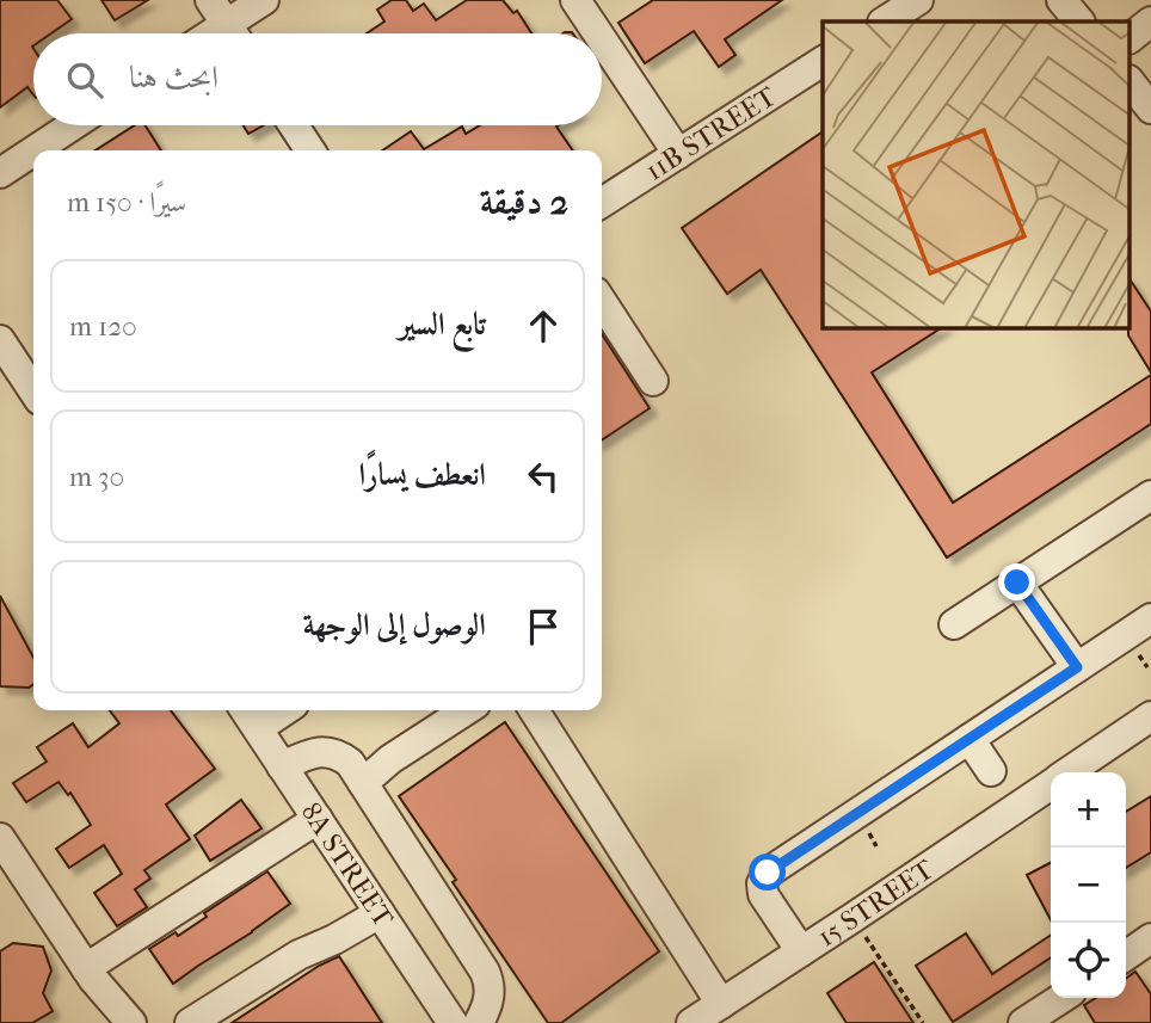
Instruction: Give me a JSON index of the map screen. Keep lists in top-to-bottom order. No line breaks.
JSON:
{"streets":{"street":["11B STREET","8A STREET","15 STREET"]},"page":{"search":"ابحث هنا","heading":["2 دقيقة","سيرًا · 150 m"],"list":[["تابع السير","120 m"],["انعطف يسارًا","30 m"],"الوصول إلى الوجهة"],"map_buttons":["+","−"]}}
